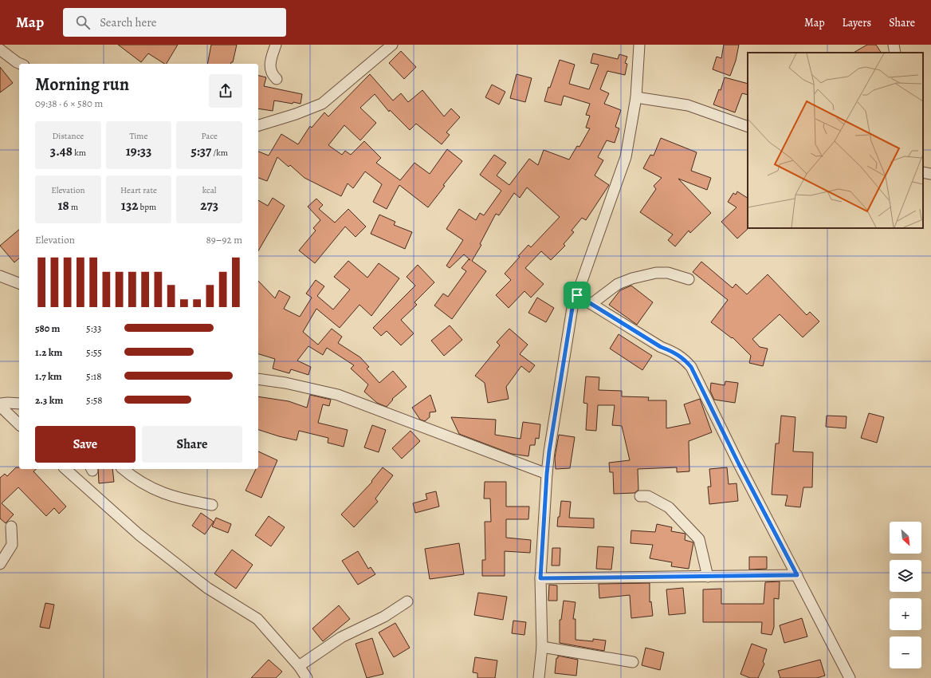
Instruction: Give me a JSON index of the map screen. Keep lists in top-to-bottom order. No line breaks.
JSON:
{"north":"bottom right","page":{"header":"Map","search":"Search here","nav":["Map","Layers","Share"],"heading":["Morning run","09:38 · 6 × 580 m"],"stats":[["Distance","3.48 km"],["Time","19:33"],["Pace","5:37 /km"],["Elevation","18 m"],["Heart rate","132 bpm"],["kcal","273"]],"chart":["Elevation","89–92 m"],"list":[{"name":"580 m","note":"5:33"},{"name":"1.2 km","note":"5:55"},{"name":"1.7 km","note":"5:18"},{"name":"2.3 km","note":"5:58"}],"buttons":["Save","Share"],"map_buttons":["+","−"]}}
